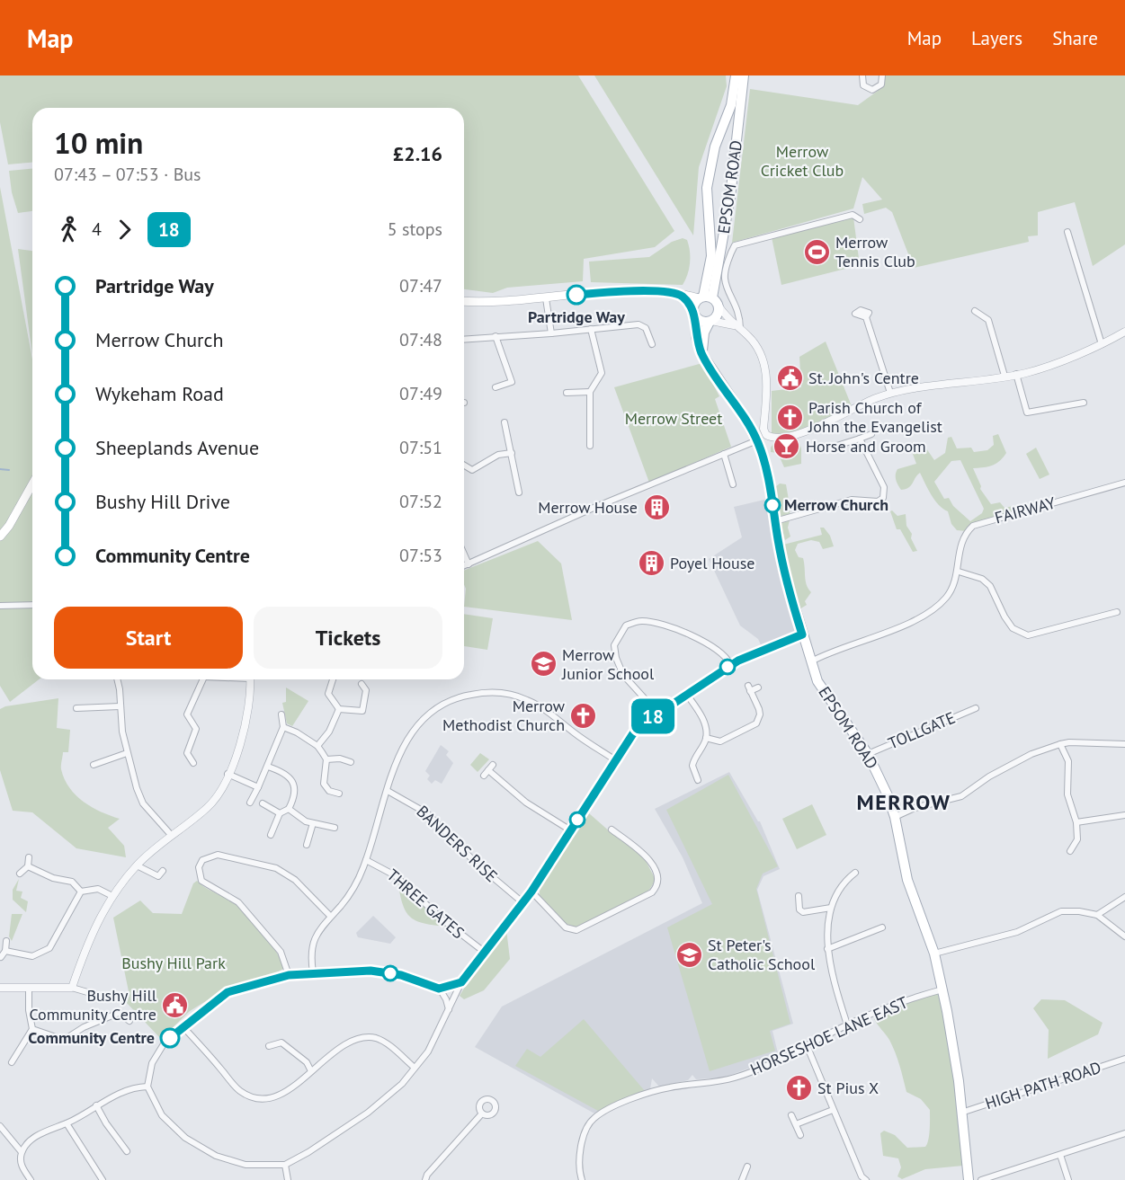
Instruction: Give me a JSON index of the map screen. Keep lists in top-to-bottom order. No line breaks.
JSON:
{"streets":{"main road":["EPSOM ROAD"],"street":["FAIRWAY","TOLLGATE","BANDERS RISE","THREE GATES","HORSESHOE LANE EAST","HIGH PATH ROAD"]},"crossings":[["EPSOM ROAD","FAIRWAY"],["EPSOM ROAD","TOLLGATE"],["EPSOM ROAD","HORSESHOE LANE EAST"],["EPSOM ROAD","HIGH PATH ROAD"]],"districts":["MERROW"],"parks":["Merrow Cricket Club","Merrow Street","Bushy Hill Park"],"places":{"sports":["Merrow Tennis Club"],"other":["Partridge Way","Merrow Church","Community Centre"],"public building":["St. John's Centre","Bushy Hill Community Centre"],"church":["Parish Church of John the Evangelist","Merrow Methodist Church","St Pius X"],"bar":["Horse and Groom"],"building":["Merrow House","Poyel House"],"school or university":["Merrow Junior School","St Peter's Catholic School"]},"lines":["bus line 18"],"page":{"header":"Map","nav":["Map","Layers","Share"],"on_map":"18","heading":["10 min","07:43 – 07:53 · Bus","£2.16"],"legs":["4","18","5 stops"],"list":[{"name":"Partridge Way","value":"07:47"},{"name":"Merrow Church","value":"07:48"},{"name":"Wykeham Road","value":"07:49"},{"name":"Sheeplands Avenue","value":"07:51"},{"name":"Bushy Hill Drive","value":"07:52"},{"name":"Community Centre","value":"07:53"}],"buttons":["Start","Tickets"]}}
